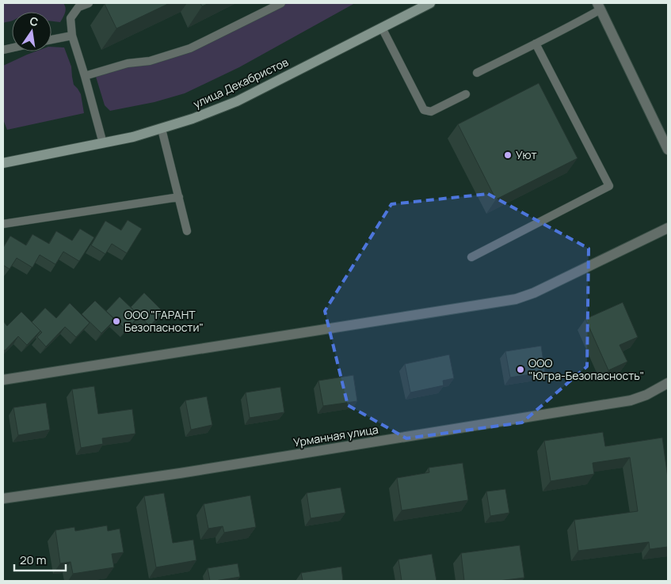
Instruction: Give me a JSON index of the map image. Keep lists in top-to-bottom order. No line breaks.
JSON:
{"streets":{"main road":["улица Декабристов"],"street":["Урманная улица"]},"places":["Уют","ООО \"ГАРАНТ Безопасности\"","ООО \"Югра-Безопасность\""],"scale_bar":"20 m","north":"top"}
